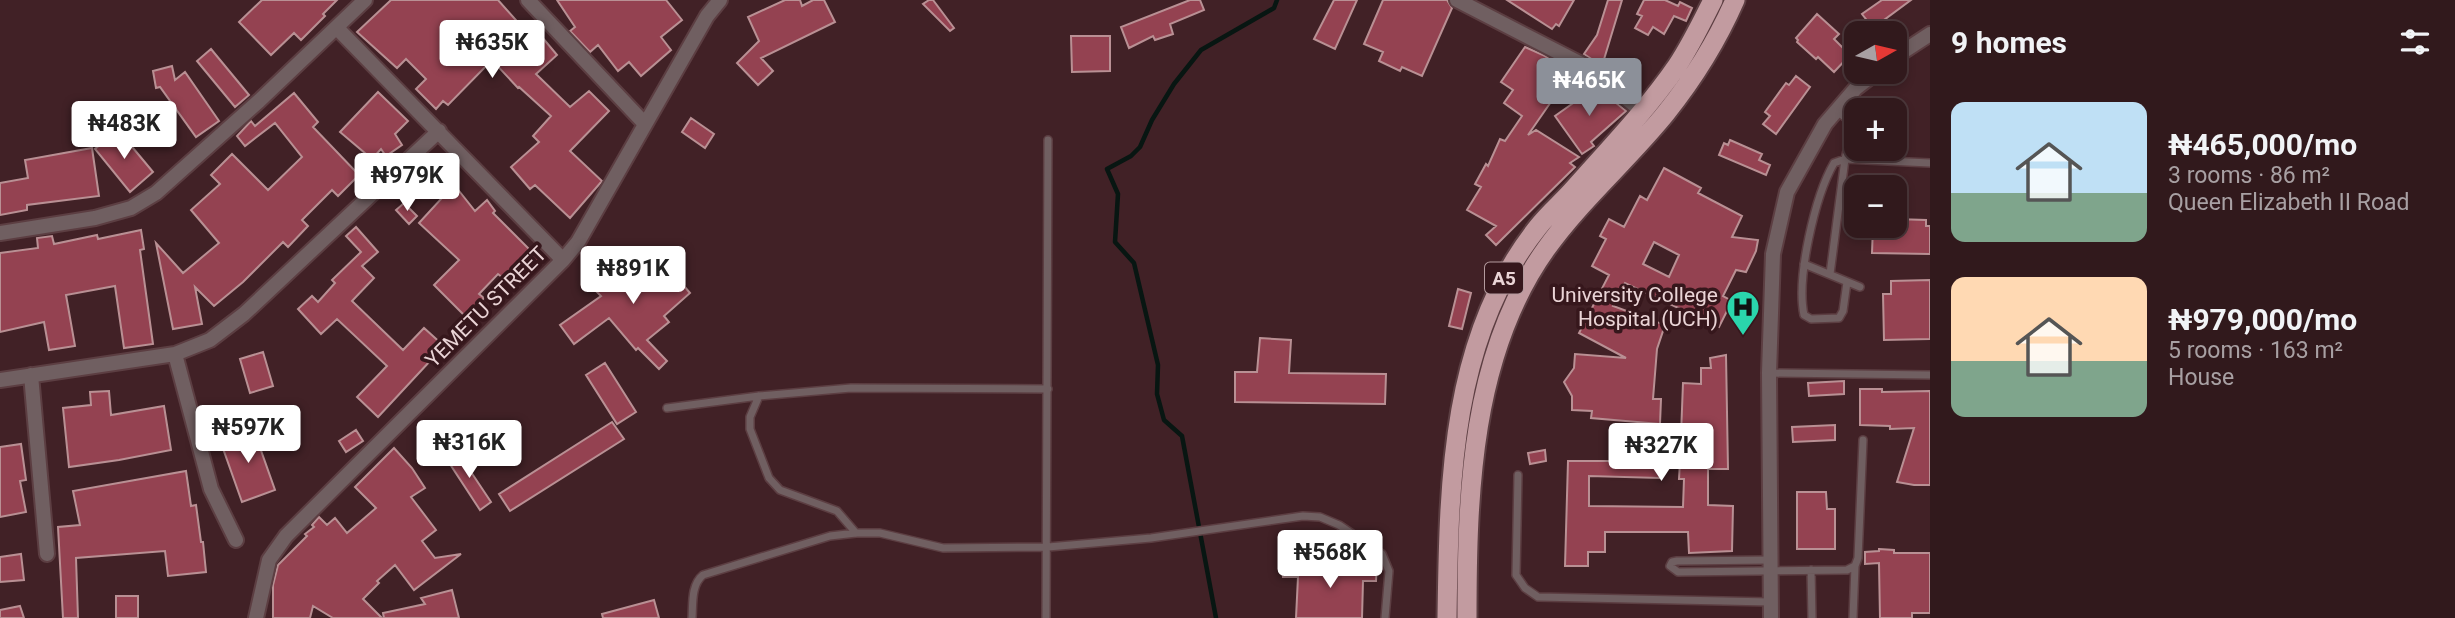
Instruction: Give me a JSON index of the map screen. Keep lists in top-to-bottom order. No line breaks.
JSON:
{"streets":{"highway":["A5"],"street":["YEMETU STREET"]},"places":{"hospital":["University College Hospital (UCH)"]},"north":"right","page":{"heading":"9 homes","price":["₦635K","₦465K","₦483K","₦979K","₦891K","₦597K","₦316K","₦327K","₦568K"],"map_buttons":["+","−"],"list":[{"name":"₦465,000/mo","note":"3 rooms · 86 m² · Queen Elizabeth II Road"},{"name":"₦979,000/mo","note":"5 rooms · 163 m² · House"}]}}
